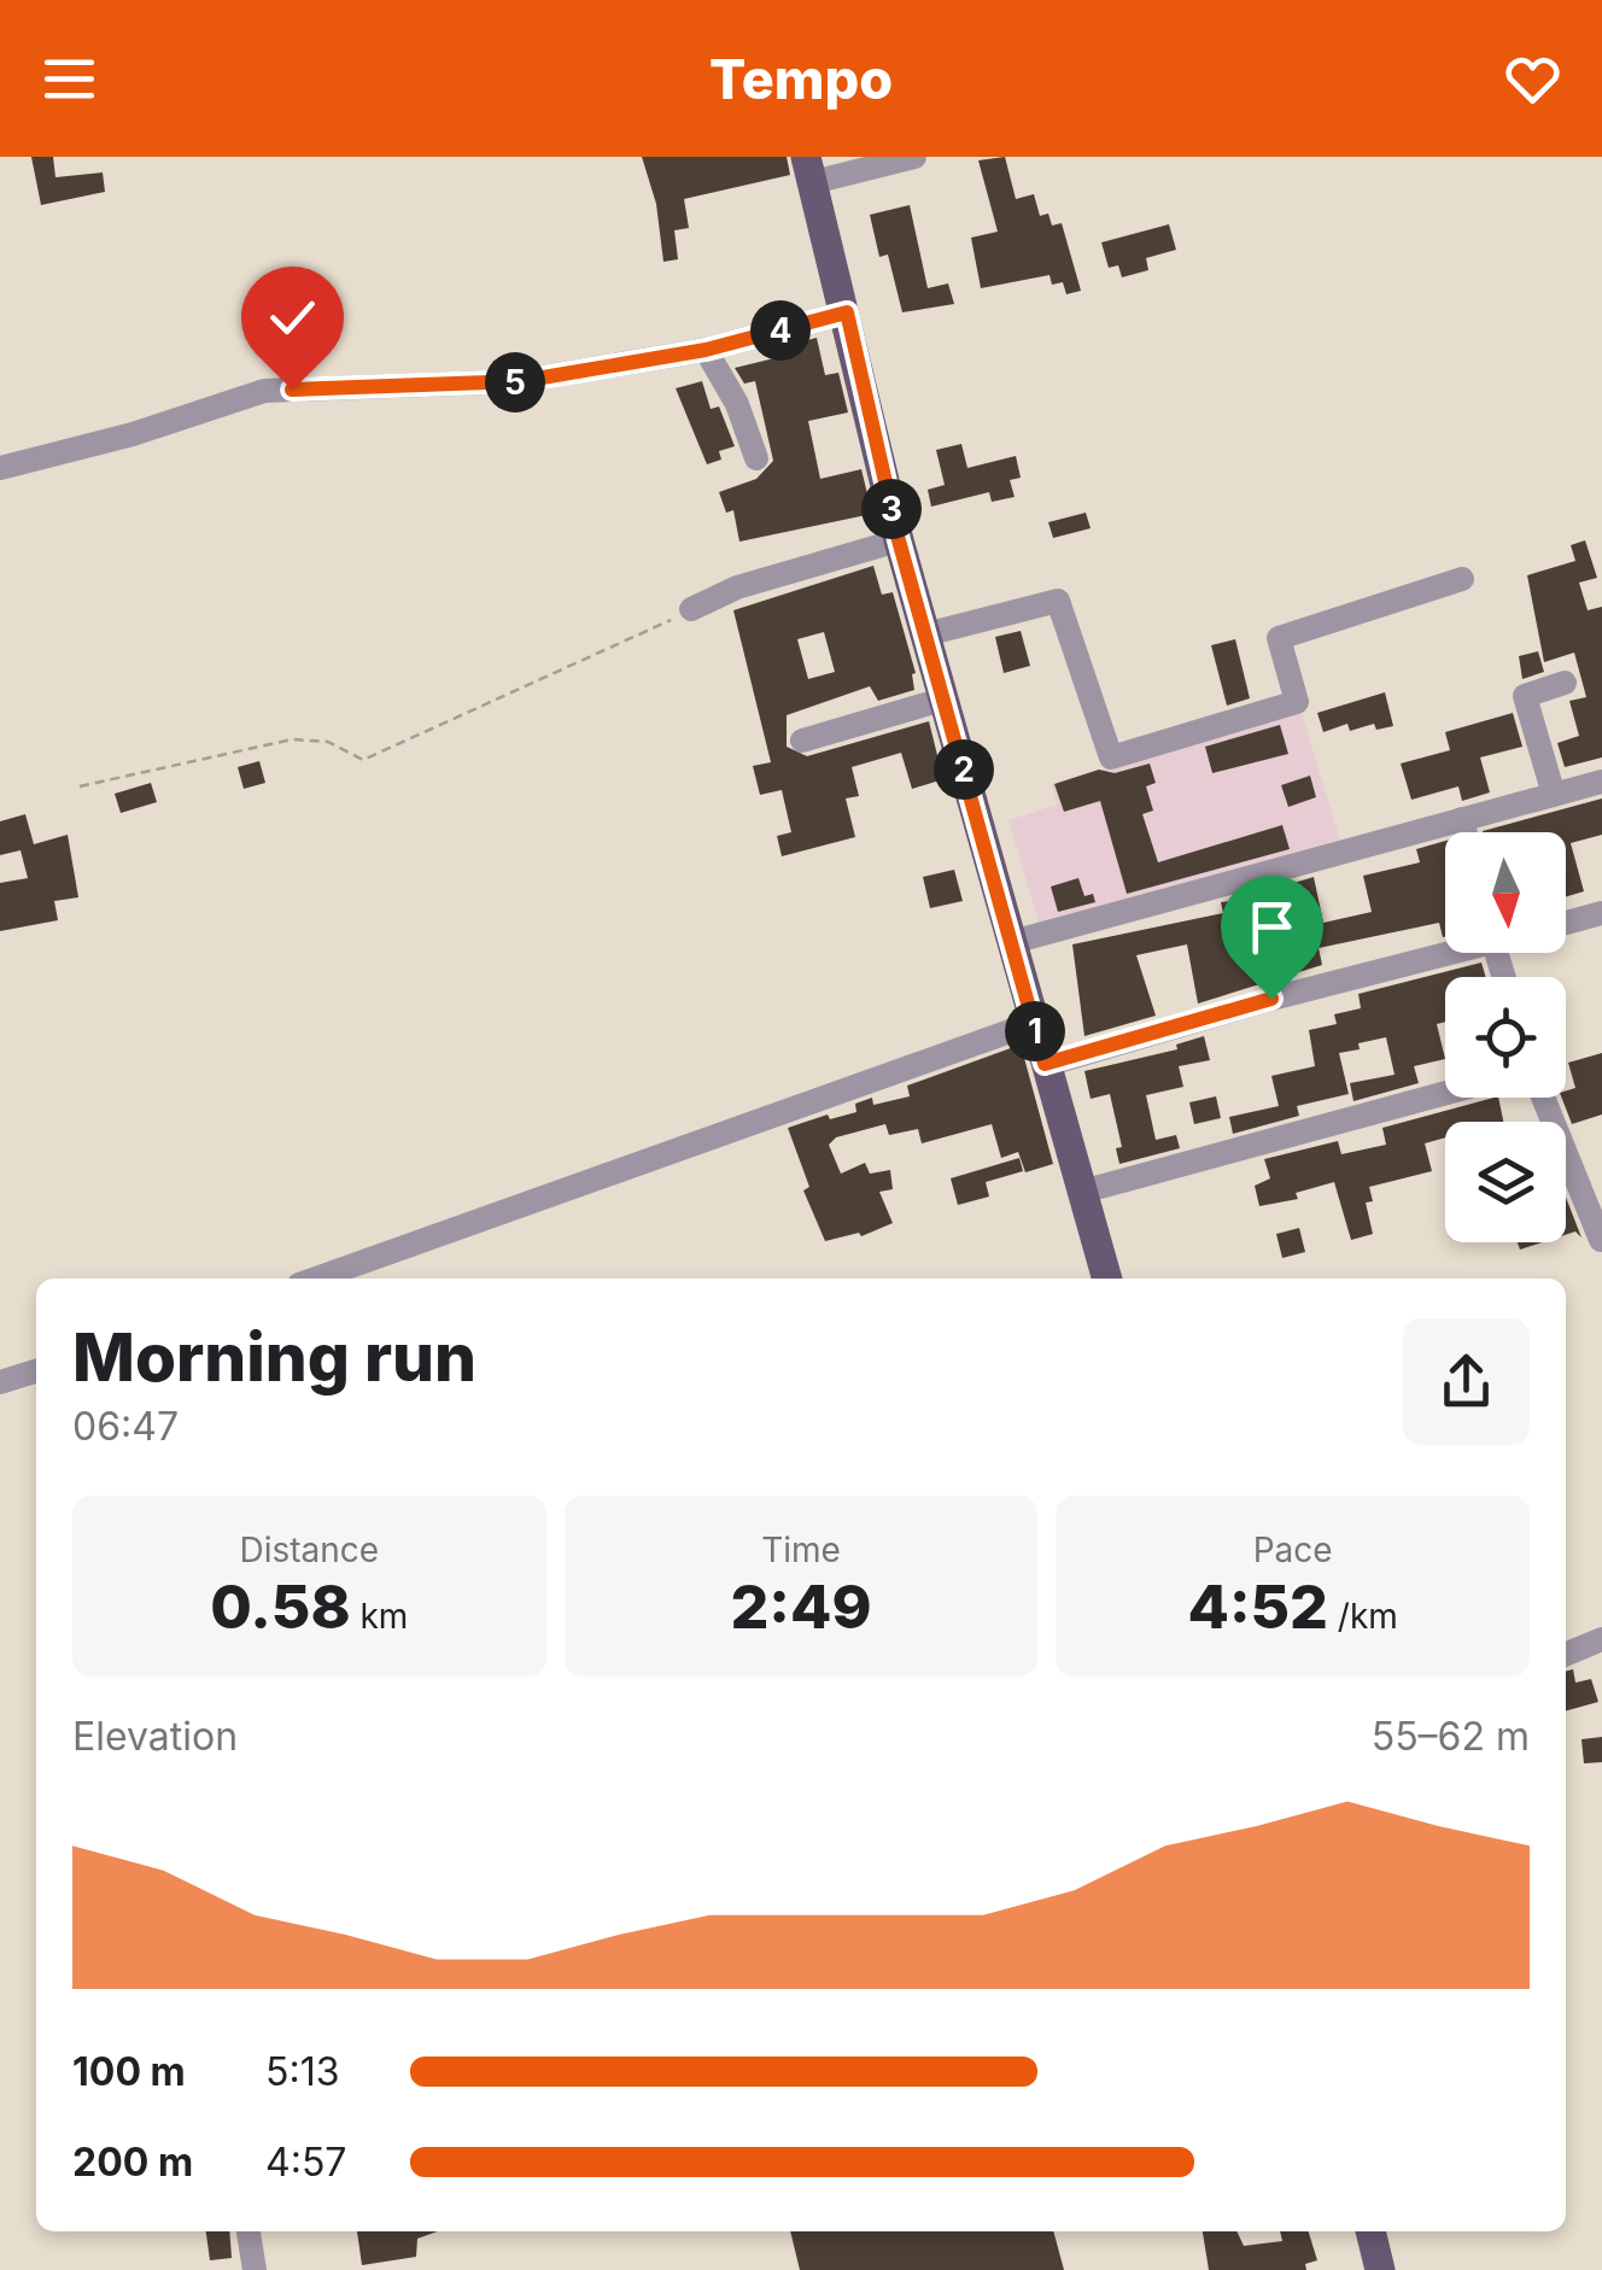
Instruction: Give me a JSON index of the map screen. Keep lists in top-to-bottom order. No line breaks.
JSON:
{"north":"bottom","page":{"header":"Tempo","pins":["4","5","3","2","1"],"heading":["Morning run","06:47"],"stats":[["Distance","0.58 km"],["Time","2:49"],["Pace","4:52 /km"]],"chart":["Elevation","55–62 m"],"list":[{"name":"100 m","note":"5:13"},{"name":"200 m","note":"4:57"}]}}
